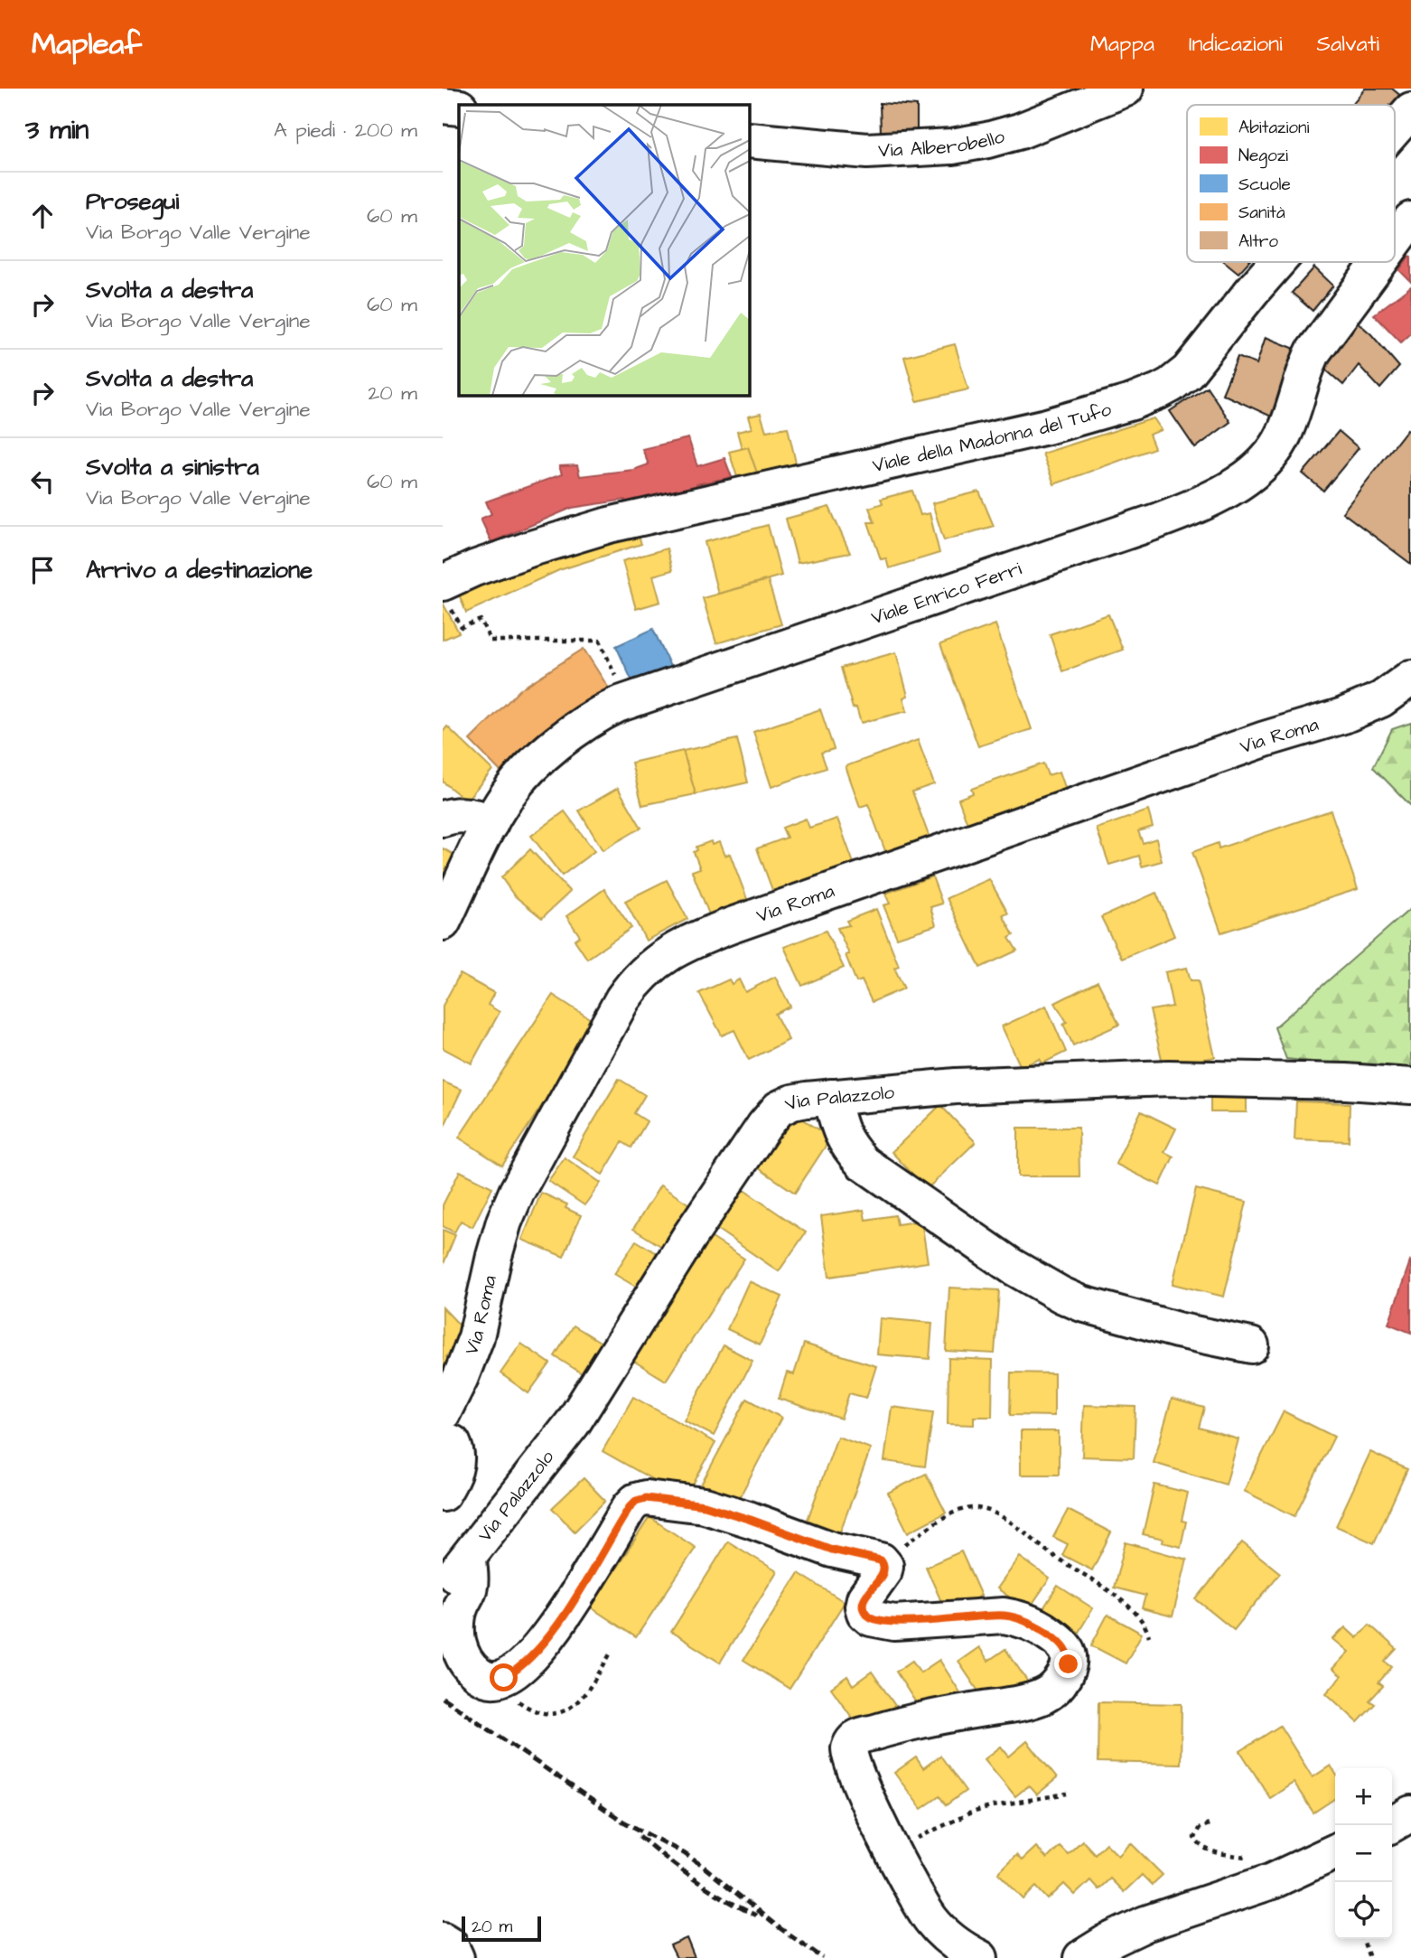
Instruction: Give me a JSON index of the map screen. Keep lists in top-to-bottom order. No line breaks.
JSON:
{"streets":{"street":["Via Alberobello","Viale della Madonna del Tufo","Viale Enrico Ferri","Via Roma","Via Palazzolo"]},"legend":["Abitazioni","Negozi","Scuole","Sanità","Altro"],"scale_bar":"20 m","page":{"header":"Mapleaf","nav":["Mappa","Indicazioni","Salvati"],"heading":["3 min","A piedi · 200 m"],"list":[["Prosegui","Via Borgo Valle Vergine","60 m"],["Svolta a destra","Via Borgo Valle Vergine","60 m"],["Svolta a destra","Via Borgo Valle Vergine","20 m"],["Svolta a sinistra","Via Borgo Valle Vergine","60 m"],"Arrivo a destinazione"],"map_buttons":["+","−"],"scale":"20 m"}}
